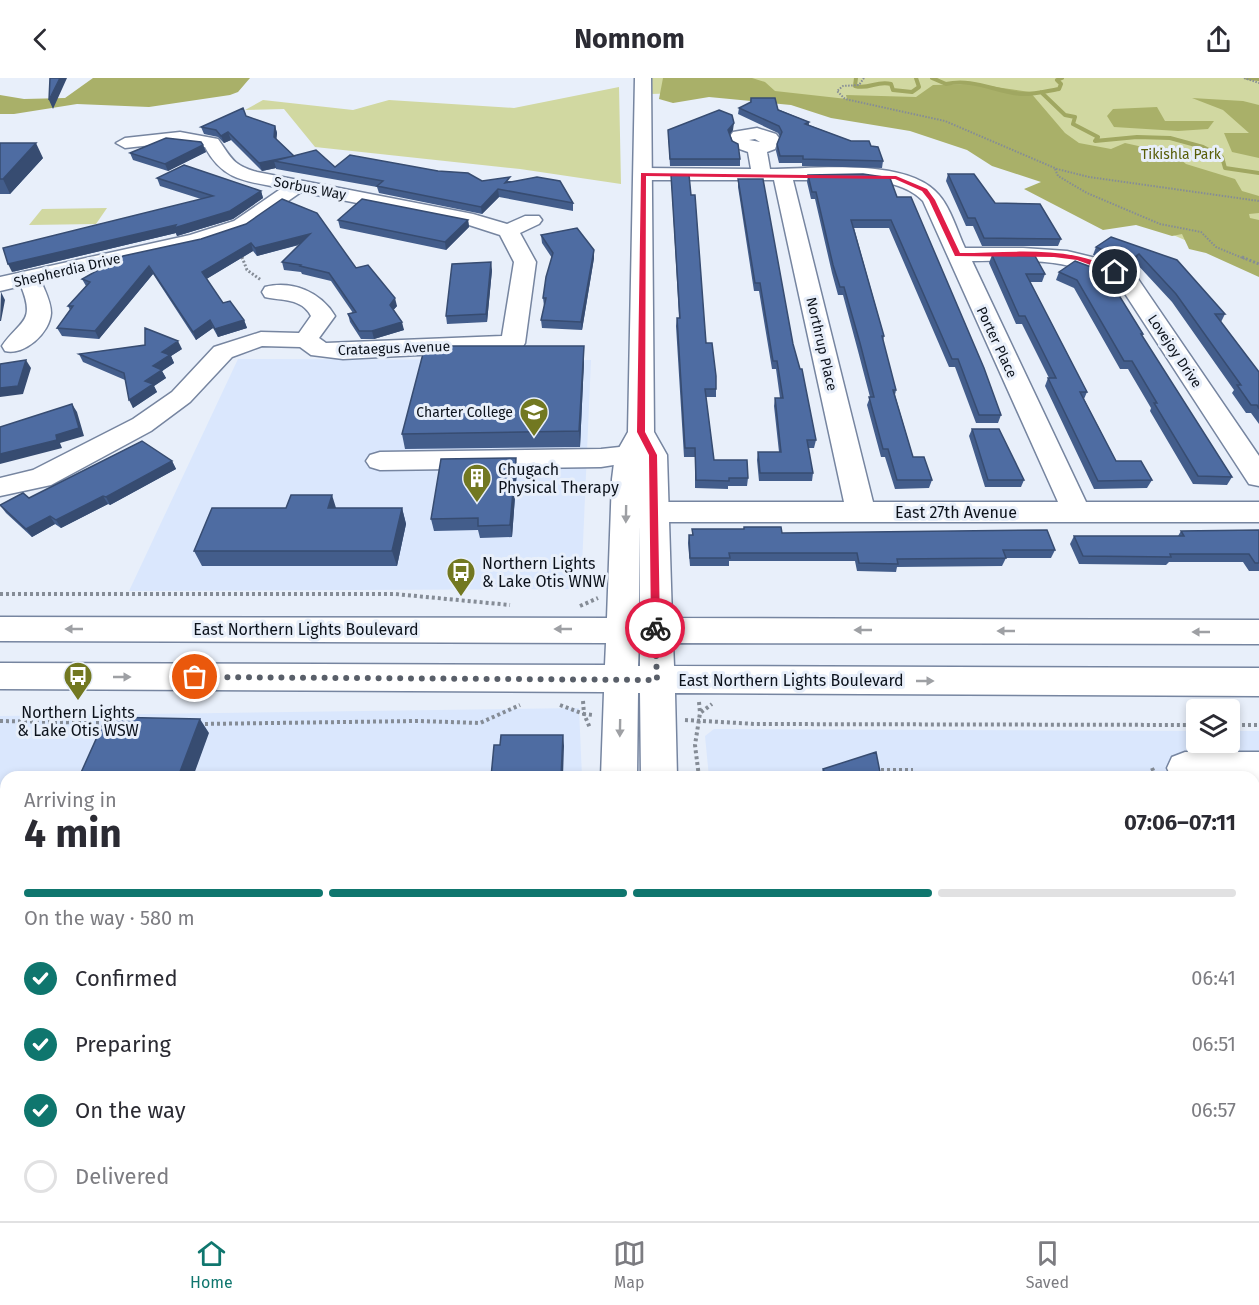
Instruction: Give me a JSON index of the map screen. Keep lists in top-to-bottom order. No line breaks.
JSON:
{"streets":{"street":["Sorbus Way","Shepherdia Drive","Porter Place","Northrup Place","Crataegus Avenue","Lovejoy Drive","East 27th Avenue","East Northern Lights Boulevard"]},"crossings":[["Sorbus Way","Shepherdia Drive"],["Sorbus Way","Crataegus Avenue"],["Porter Place","Northrup Place"],["Porter Place","Lovejoy Drive"],["Porter Place","East 27th Avenue"],["Northrup Place","East 27th Avenue"]],"parks":["Tikishla Park"],"places":{"school or university":["Charter College"],"building":["Chugach Physical Therapy"],"bus stop":["Northern Lights & Lake Otis WNW","Northern Lights & Lake Otis WSW"]},"page":{"header":"Nomnom","heading":["4 min","Arriving in","07:06–07:11"],"bar":"On the way · 580 m","list":[["Confirmed","06:41"],["Preparing","06:51"],["On the way","06:57"],"Delivered"],"tabs":["Home","Map","Saved"]}}
